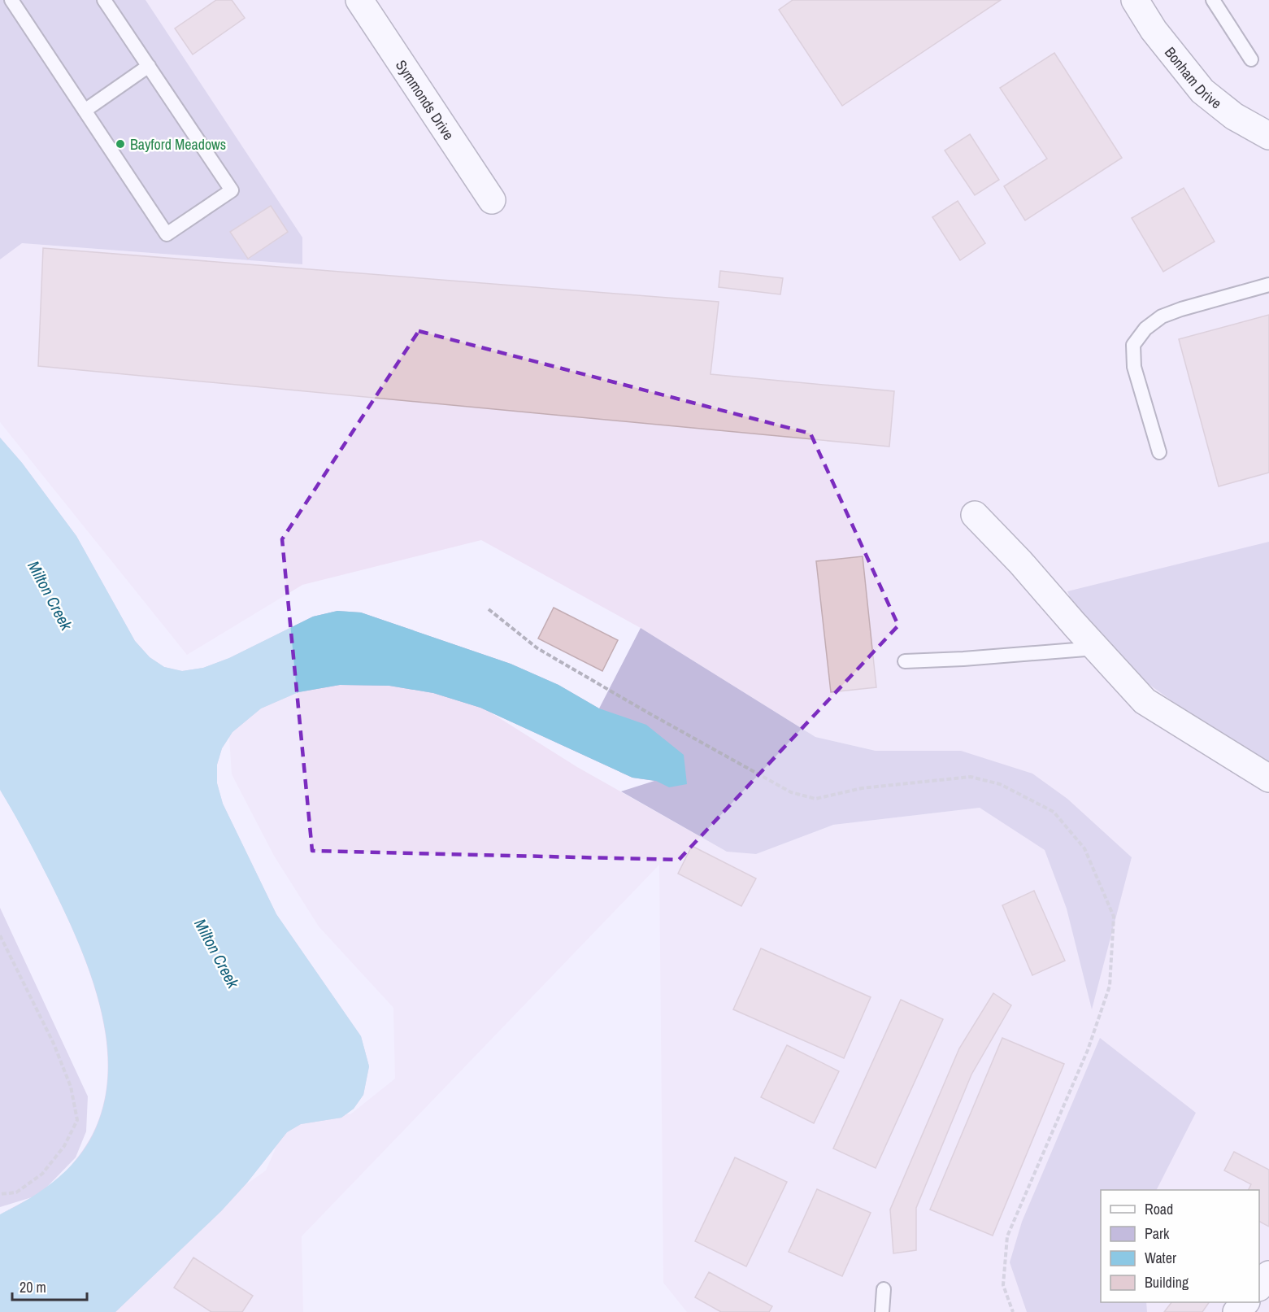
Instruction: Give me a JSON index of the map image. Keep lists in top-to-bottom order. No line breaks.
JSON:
{"streets":{"street":["Bonham Drive","Symmonds Drive"]},"water":["Milton Creek"],"places":["Bayford Meadows"],"legend":["Road","Park","Water","Building"],"scale_bar":"20 m"}
